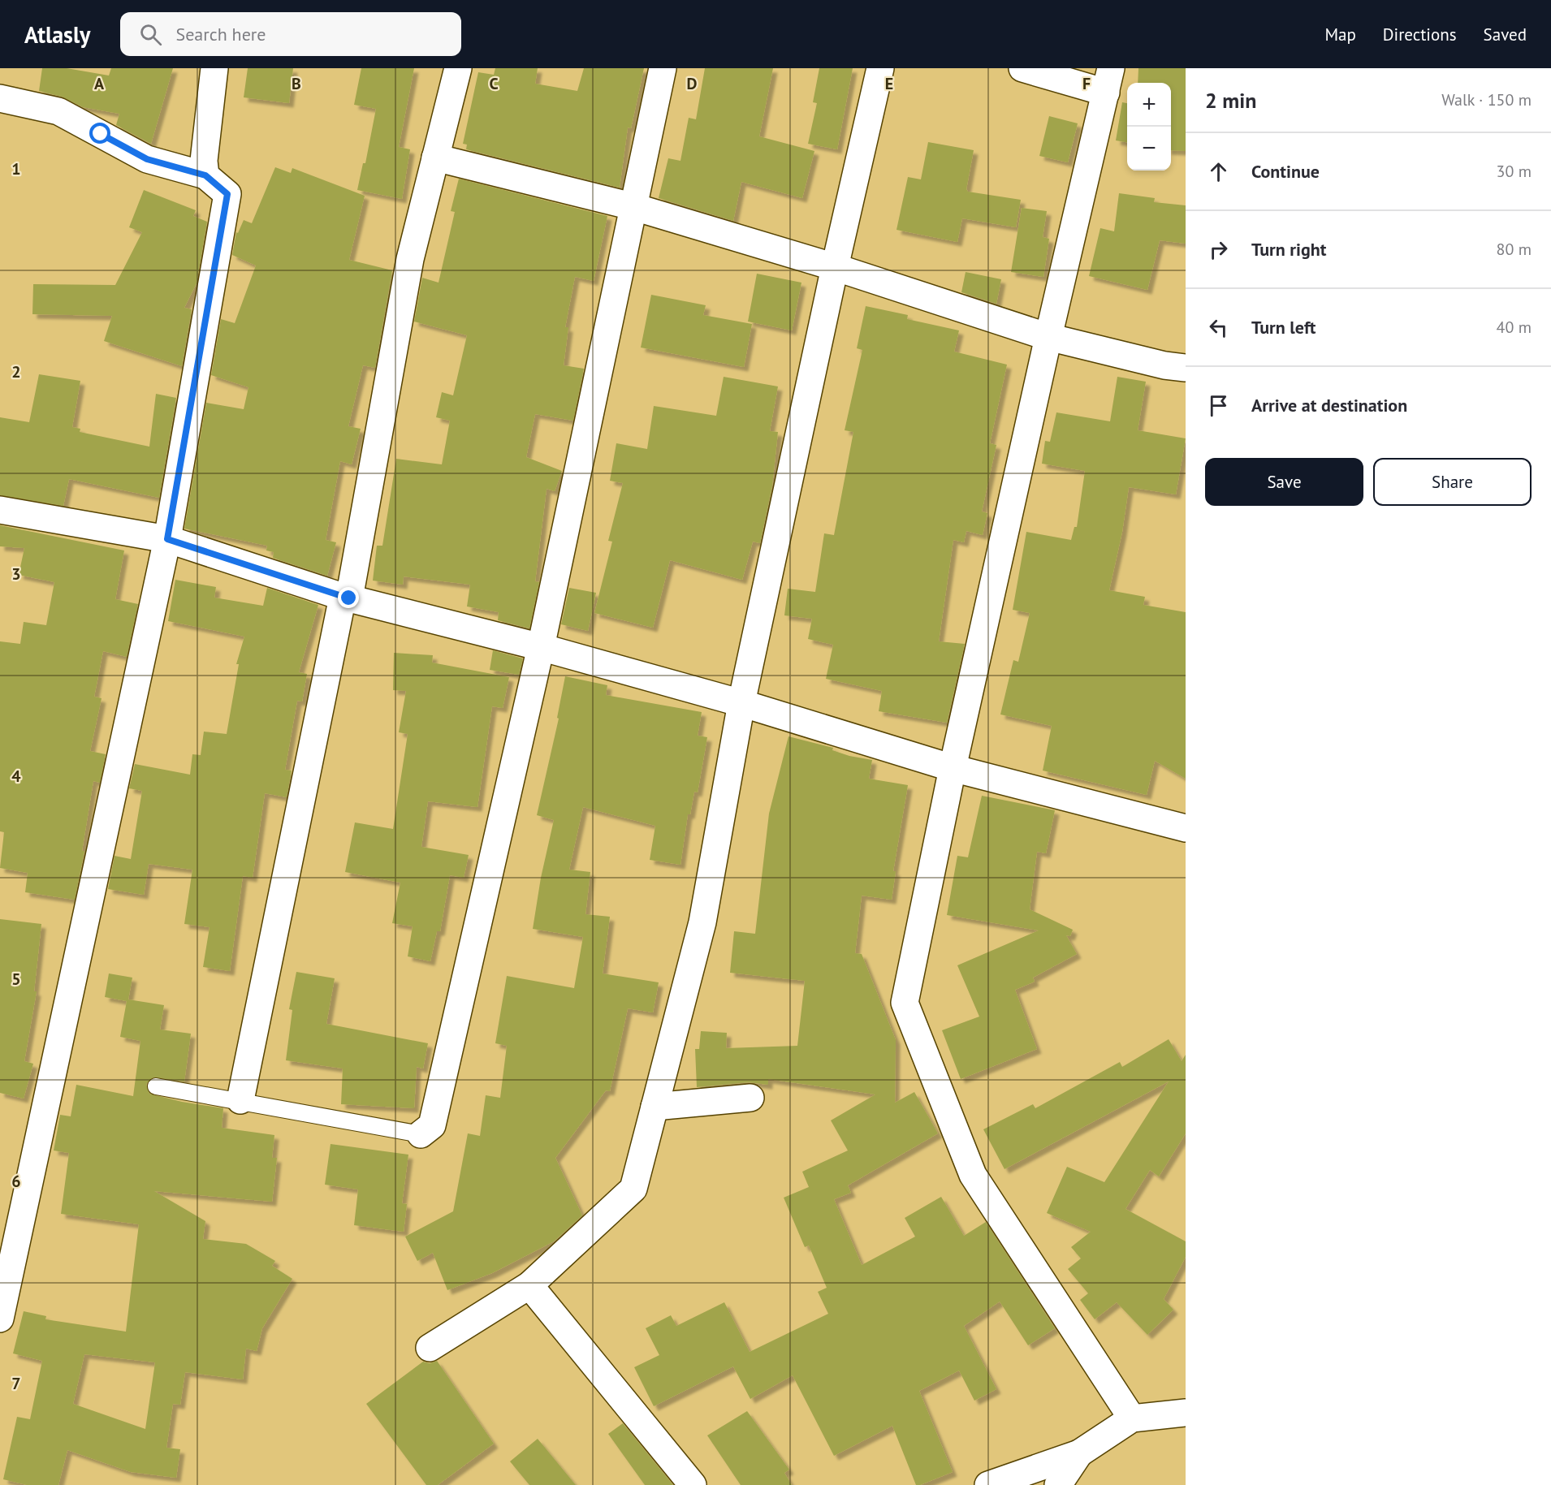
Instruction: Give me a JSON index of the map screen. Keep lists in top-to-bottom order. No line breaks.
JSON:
{"page":{"header":"Atlasly","search":"Search here","nav":["Map","Directions","Saved"],"heading":["2 min","Walk · 150 m"],"map_buttons":["+","−"],"list":[["Continue","30 m"],["Turn right","80 m"],["Turn left","40 m"],"Arrive at destination"],"buttons":["Save","Share"]},"grid":{"columns":["A","B","C","D","E","F"],"rows":["1","2","3","4","5","6","7"]}}
